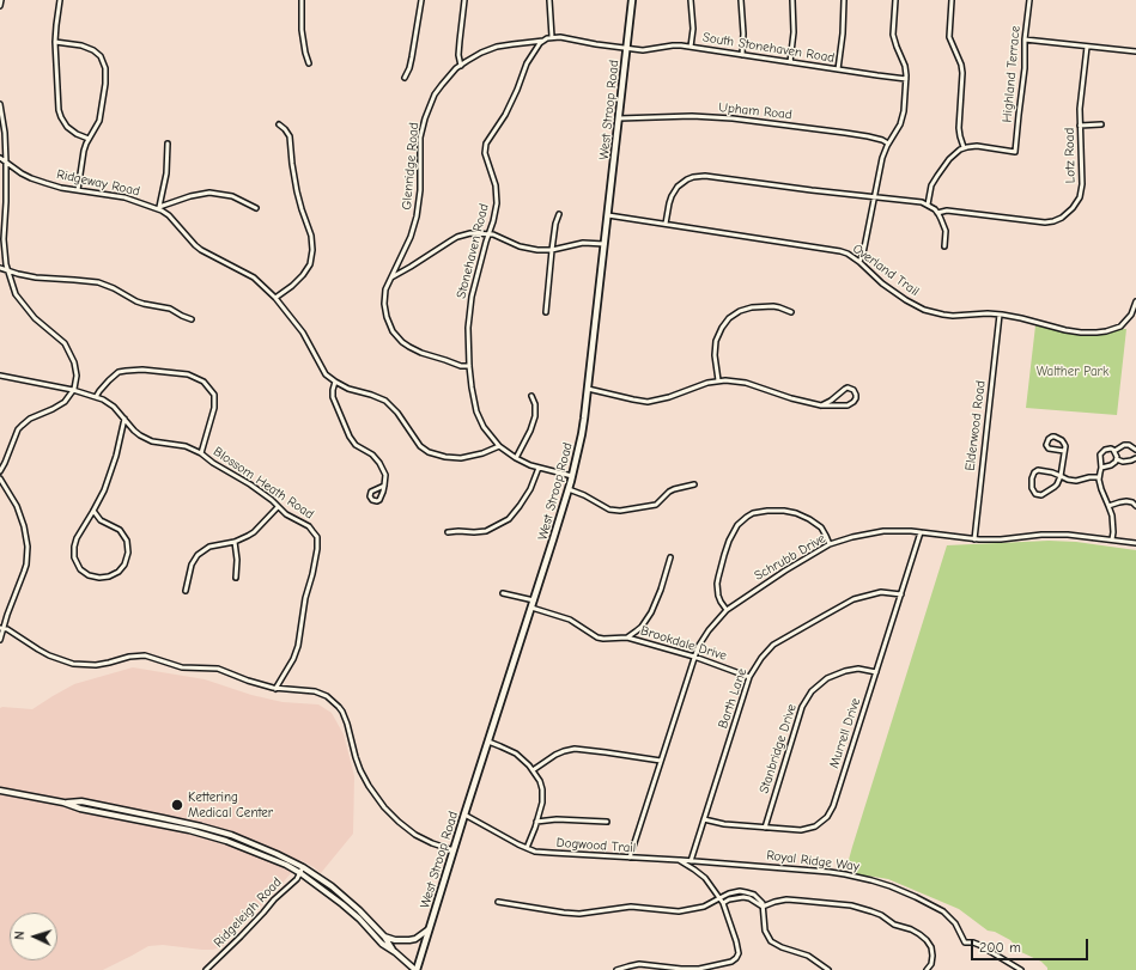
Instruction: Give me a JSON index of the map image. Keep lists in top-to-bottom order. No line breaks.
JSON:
{"streets":{"main road":["West Stroop Road"],"street":["South Stonehaven Road","Highland Terrace","Upham Road","Lotz Road","Glenridge Road","Ridgeway Road","Stonehaven Road","Overland Trail","Elderwood Road","Blossom Heath Road","Schrubb Drive","Brookdale Drive","Barth Lane","Murrell Drive","Stanbridge Drive","Dogwood Trail","Royal Ridge Way","Ridgeleigh Road"]},"crossings":[["South Stonehaven Road","West Stroop Road"],["South Stonehaven Road","Stonehaven Road"],["West Stroop Road","Upham Road"],["West Stroop Road","Stonehaven Road"],["West Stroop Road","Overland Trail"],["West Stroop Road","Brookdale Drive"],["West Stroop Road","Dogwood Trail"],["Glenridge Road","Stonehaven Road"],["Ridgeway Road","Stonehaven Road"],["Overland Trail","Elderwood Road"],["Elderwood Road","Schrubb Drive"],["Schrubb Drive","Brookdale Drive"],["Schrubb Drive","Murrell Drive"],["Schrubb Drive","Dogwood Trail"],["Brookdale Drive","Barth Lane"],["Barth Lane","Murrell Drive"],["Barth Lane","Royal Ridge Way"],["Murrell Drive","Stanbridge Drive"]],"parks":["Walther Park"],"places":["Kettering Medical Center"],"scale_bar":"200 m","north":"left"}
